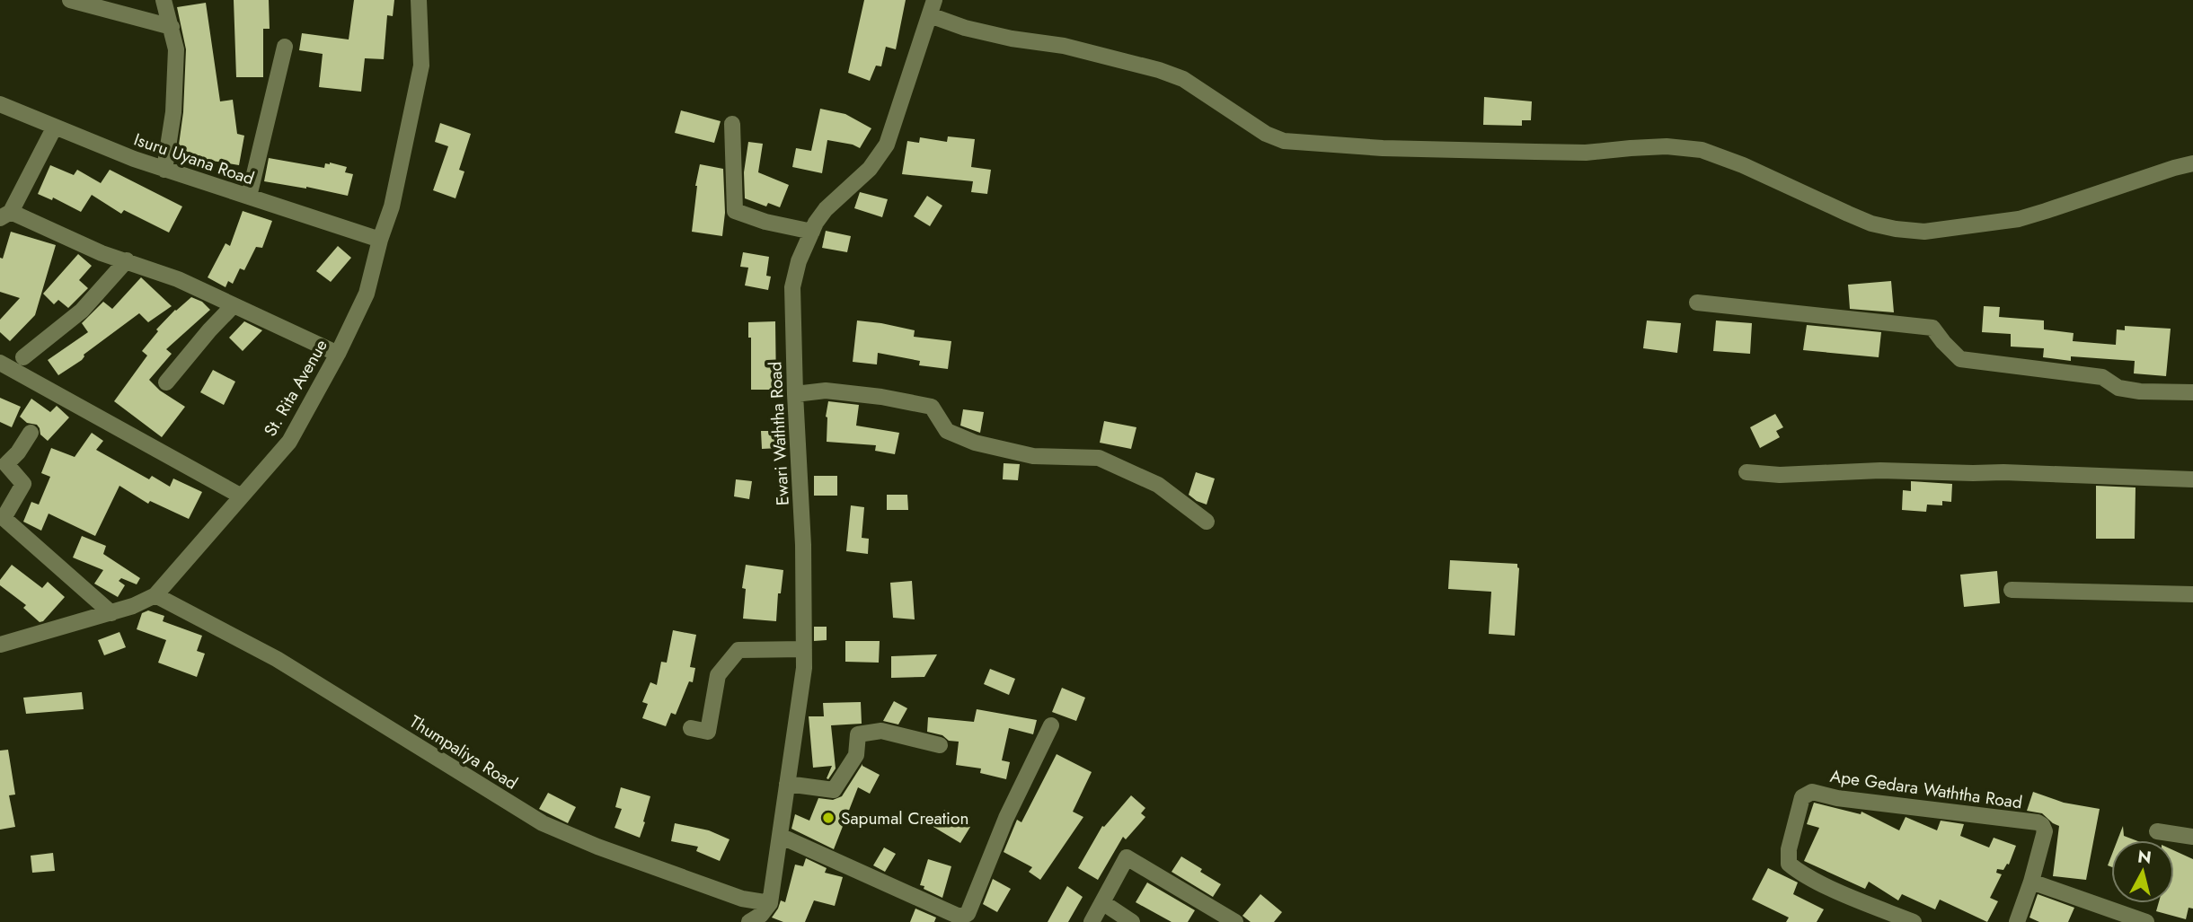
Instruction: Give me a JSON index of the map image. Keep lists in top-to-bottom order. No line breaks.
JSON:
{"streets":{"street":["Isuru Uyana Road","St. Rita Avenue","Ewari Waththa Road","Thumpaliya Road","Ape Gedara Waththa Road"]},"crossings":[["Isuru Uyana Road","St. Rita Avenue"],["St. Rita Avenue","Thumpaliya Road"],["Ewari Waththa Road","Thumpaliya Road"]],"places":["Sapumal Creation"],"north":"top"}
